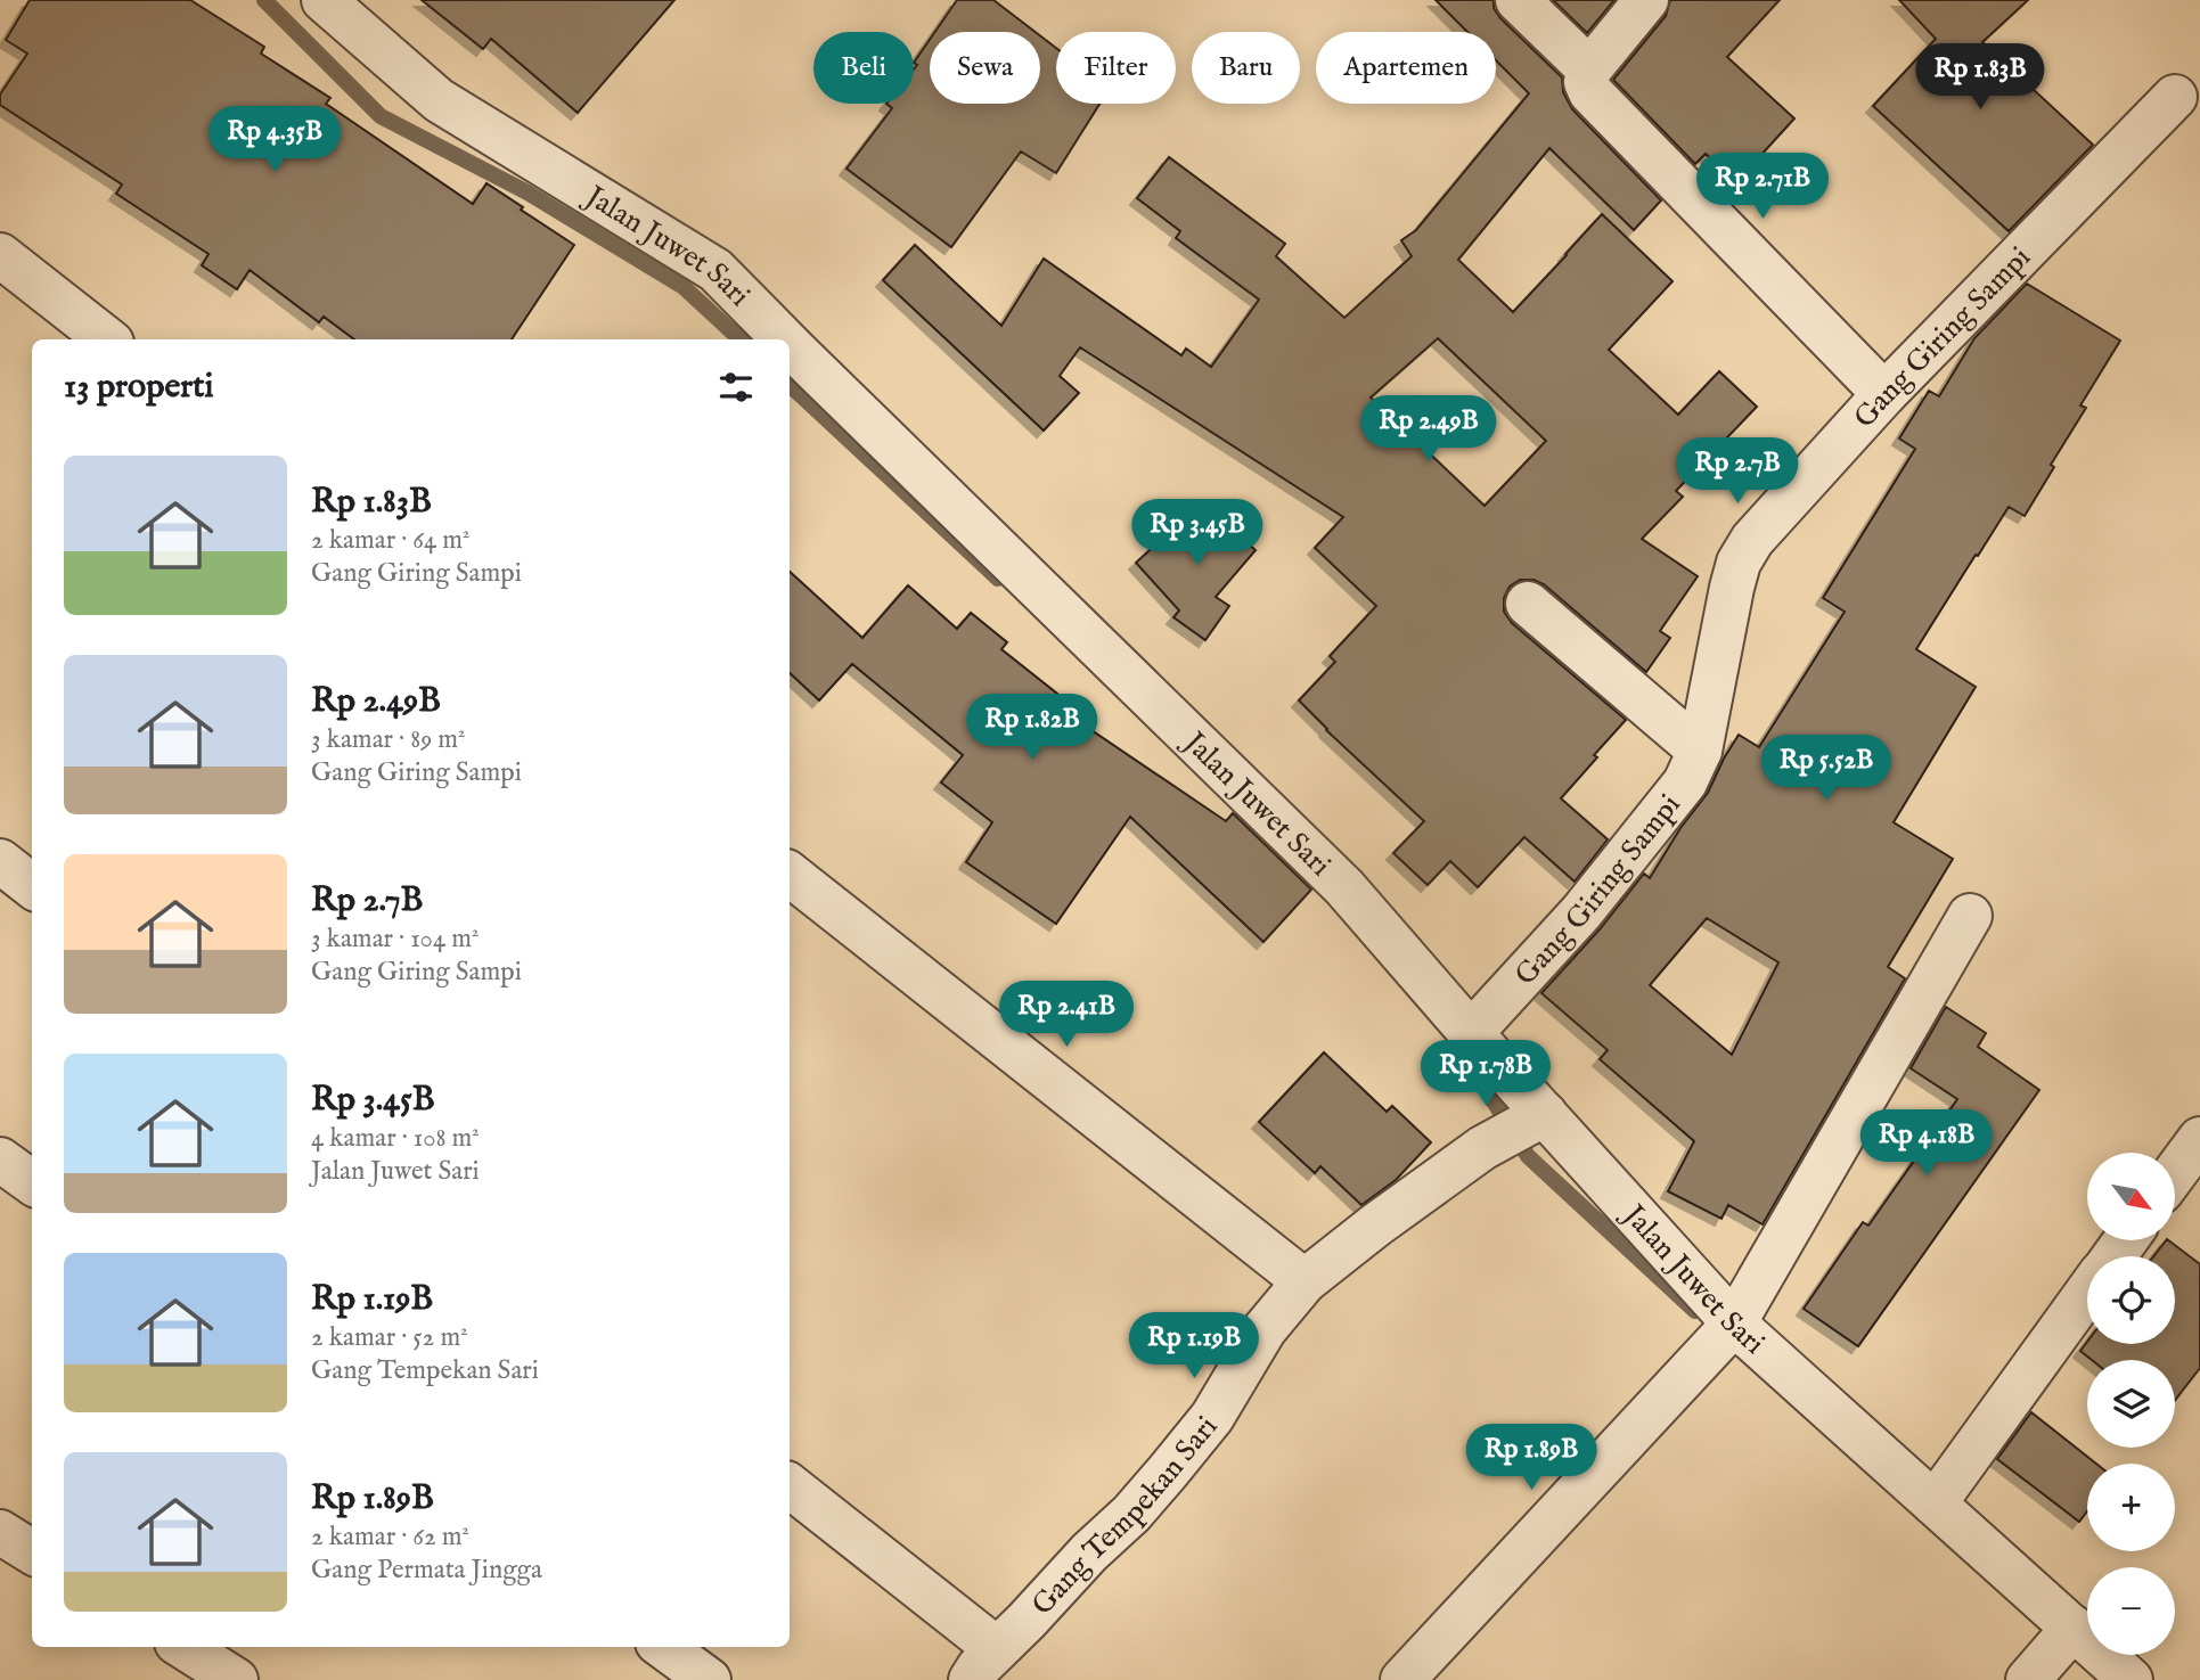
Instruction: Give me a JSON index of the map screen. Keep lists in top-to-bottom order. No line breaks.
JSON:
{"streets":{"street":["Jalan Juwet Sari","Gang Giring Sampi","Gang Tempekan Sari"]},"crossings":[["Jalan Juwet Sari","Gang Giring Sampi"],["Jalan Juwet Sari","Gang Tempekan Sari"]],"north":"bottom right","page":{"chip":["Beli","Sewa","Filter","Baru","Apartemen"],"price":["Rp 1.83B","Rp 4.35B","Rp 2.71B","Rp 2.49B","Rp 2.7B","Rp 3.45B","Rp 1.82B","Rp 5.52B","Rp 2.41B","Rp 1.78B","Rp 4.18B","Rp 1.19B","Rp 1.89B"],"heading":"13 properti","list":[{"name":"Rp 1.83B","note":"2 kamar · 64 m² · Gang Giring Sampi"},{"name":"Rp 2.49B","note":"3 kamar · 89 m² · Gang Giring Sampi"},{"name":"Rp 2.7B","note":"3 kamar · 104 m² · Gang Giring Sampi"},{"name":"Rp 3.45B","note":"4 kamar · 108 m² · Jalan Juwet Sari"},{"name":"Rp 1.19B","note":"2 kamar · 52 m² · Gang Tempekan Sari"},{"name":"Rp 1.89B","note":"2 kamar · 62 m² · Gang Permata Jingga"}],"map_buttons":["+","−"]}}
